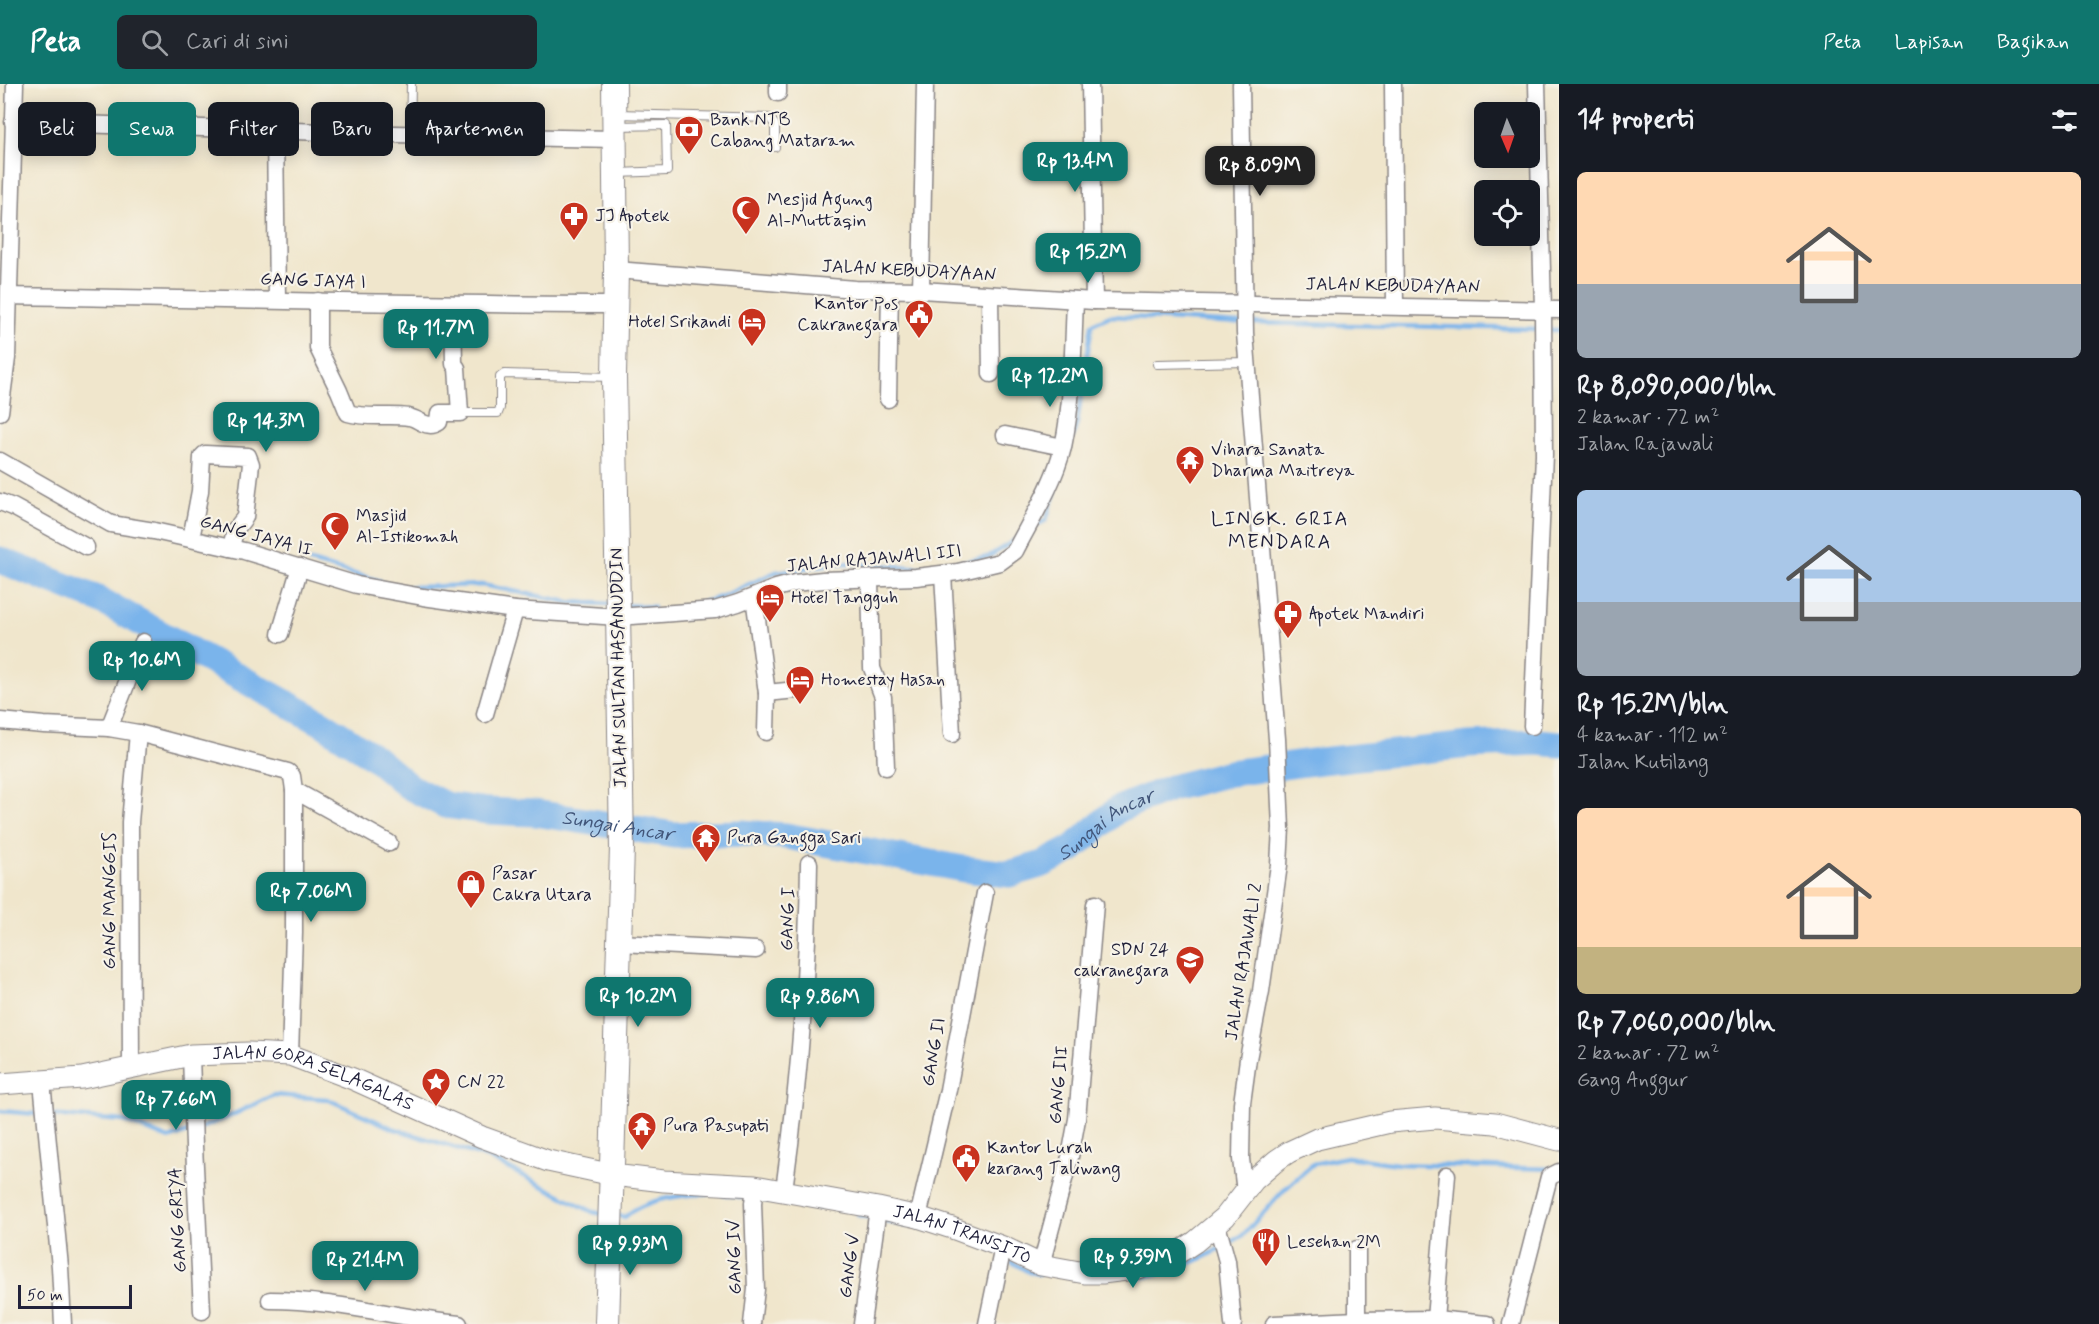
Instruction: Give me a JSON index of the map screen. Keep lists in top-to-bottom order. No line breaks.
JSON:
{"streets":{"main road":["JALAN SULTAN HASANUDDIN"],"street":["JALAN KEBUDAYAAN","GANG JAYA I","GANG JAYA II","JALAN RAJAWALI III","GANG MANGGIS","GANG I","JALAN RAJAWALI 2","GANG II","JALAN GORA SELAGALAS","GANG III","GANG GRIYA","JALAN TRANSITO","GANG IV","GANG V"]},"crossings":[["JALAN KEBUDAYAAN","JALAN RAJAWALI III"],["JALAN KEBUDAYAAN","JALAN SULTAN HASANUDDIN"],["JALAN KEBUDAYAAN","JALAN RAJAWALI 2"],["GANG JAYA I","JALAN SULTAN HASANUDDIN"],["GANG JAYA II","JALAN RAJAWALI III"],["GANG JAYA II","JALAN SULTAN HASANUDDIN"],["JALAN RAJAWALI III","JALAN SULTAN HASANUDDIN"],["JALAN SULTAN HASANUDDIN","JALAN GORA SELAGALAS"],["JALAN SULTAN HASANUDDIN","JALAN TRANSITO"],["GANG MANGGIS","JALAN GORA SELAGALAS"],["GANG I","JALAN TRANSITO"],["JALAN RAJAWALI 2","JALAN TRANSITO"],["GANG II","JALAN TRANSITO"],["JALAN GORA SELAGALAS","GANG GRIYA"],["JALAN GORA SELAGALAS","JALAN TRANSITO"],["GANG III","JALAN TRANSITO"],["JALAN TRANSITO","GANG IV"],["JALAN TRANSITO","GANG V"]],"districts":["LINGK. GRIA MENDARA"],"water":["Sungai Ancar"],"places":{"bank":["Bank NTB Cabang Mataram"],"mosque":["Mesjid Agung Al-Muttaqin","Masjid Al-Istikomah"],"pharmacy":["JJ Apotek","Apotek Mandiri"],"public building":["Kantor Pos Cakranegara","Kantor Lurah karang Taliwang"],"hotel":["Hotel Srikandi","Hotel Tangguh","Homestay Hasan"],"temple":["Vihara Sanata Dharma Maitreya","Pura Gangga Sari","Pura Pasupati"],"shop":["Pasar Cakra Utara"],"school or university":["SDN 24 cakranegara"],"place":["CN 22"],"restaurant":["Lesehan 2M"]},"scale_bar":"50 m","north":"bottom","page":{"header":"Peta","search":"Cari di sini","nav":["Peta","Lapisan","Bagikan"],"heading":"14 properti","chip":["Beli","Sewa","Filter","Baru","Apartemen"],"price":["Rp 13.4M","Rp 8.09M","Rp 15.2M","Rp 11.7M","Rp 12.2M","Rp 14.3M","Rp 10.6M","Rp 7.06M","Rp 10.2M","Rp 9.86M","Rp 7.66M","Rp 9.93M","Rp 9.39M","Rp 21.4M"],"list":[{"name":"Rp 8,090,000/bln","note":"2 kamar · 72 m² · Jalan Rajawali"},{"name":"Rp 15.2M/bln","note":"4 kamar · 112 m² · Jalan Kutilang"},{"name":"Rp 7,060,000/bln","note":"2 kamar · 72 m² · Gang Anggur"}],"scale":"50 m"}}
